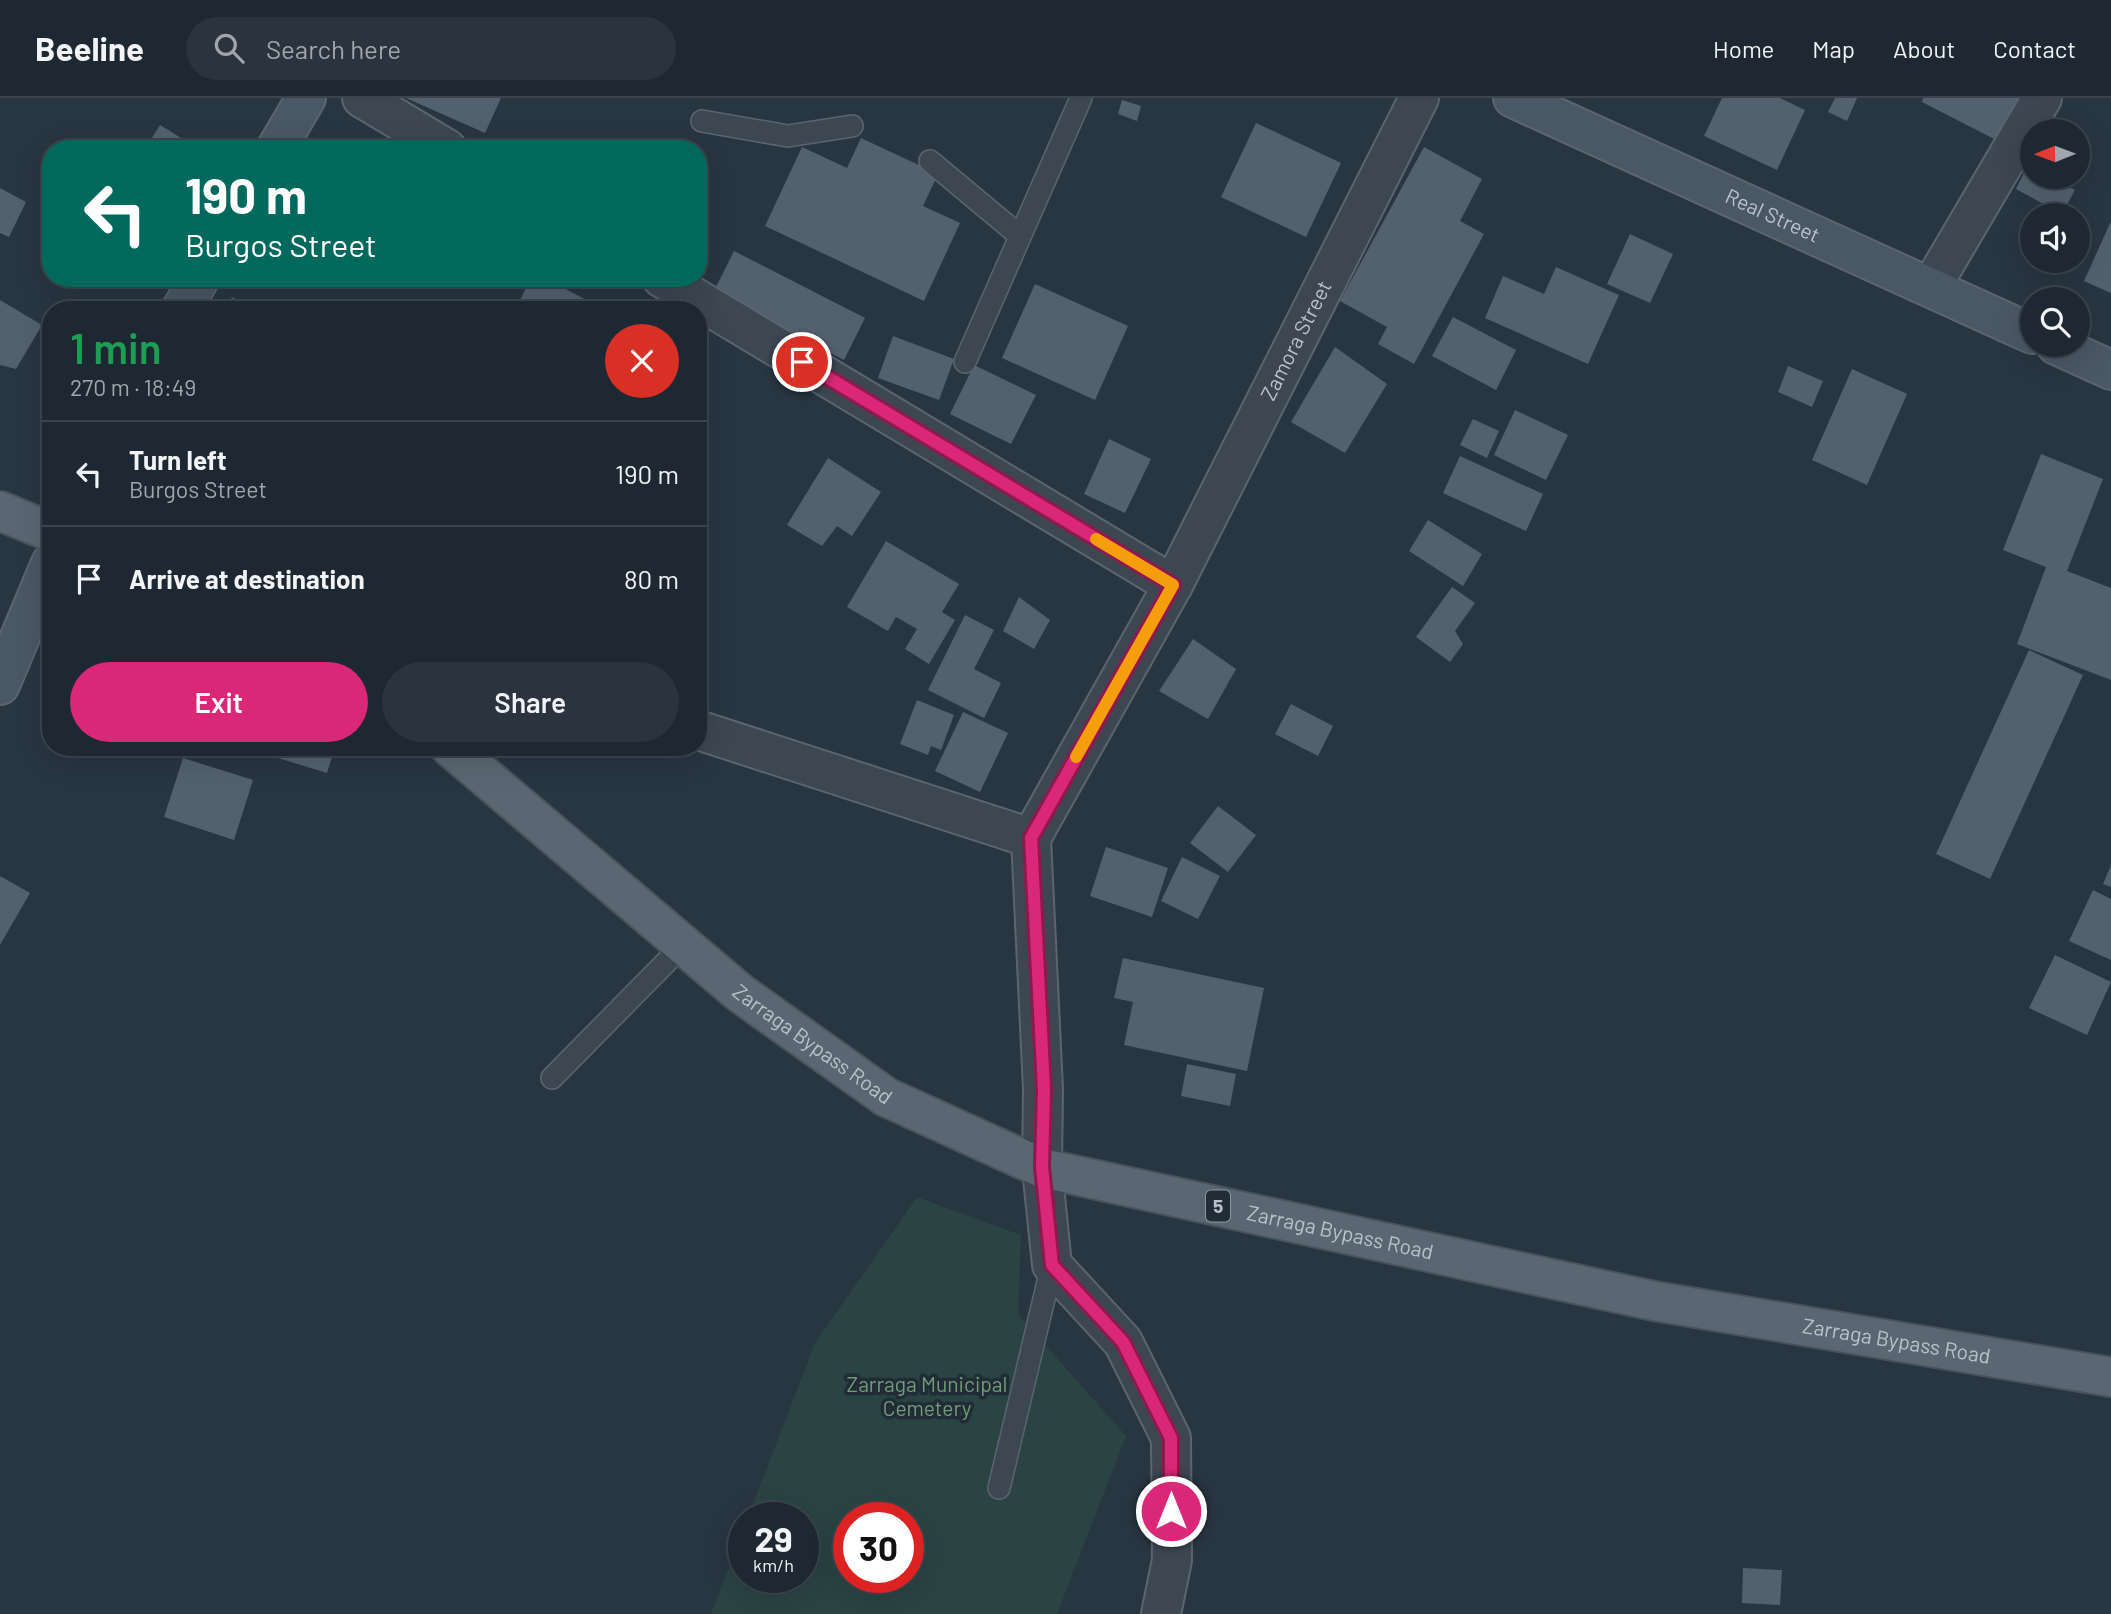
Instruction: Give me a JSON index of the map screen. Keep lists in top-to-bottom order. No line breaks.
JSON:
{"streets":{"main road":["Real Street","Zarraga Bypass Road","5"],"street":["Zamora Street"]},"parks":["Zarraga Municipal Cemetery"],"north":"left","page":{"header":"Beeline","search":"Search here","nav":["Home","Map","About","Contact"],"turn":["190 m","Burgos Street"],"heading":["1 min","270 m · 18:49"],"list":[{"name":"Turn left","note":"Burgos Street","value":"190 m"},{"name":"Arrive at destination","value":"80 m"}],"buttons":["Exit","Share"],"speed":"29 km/h","limit":"30"}}
